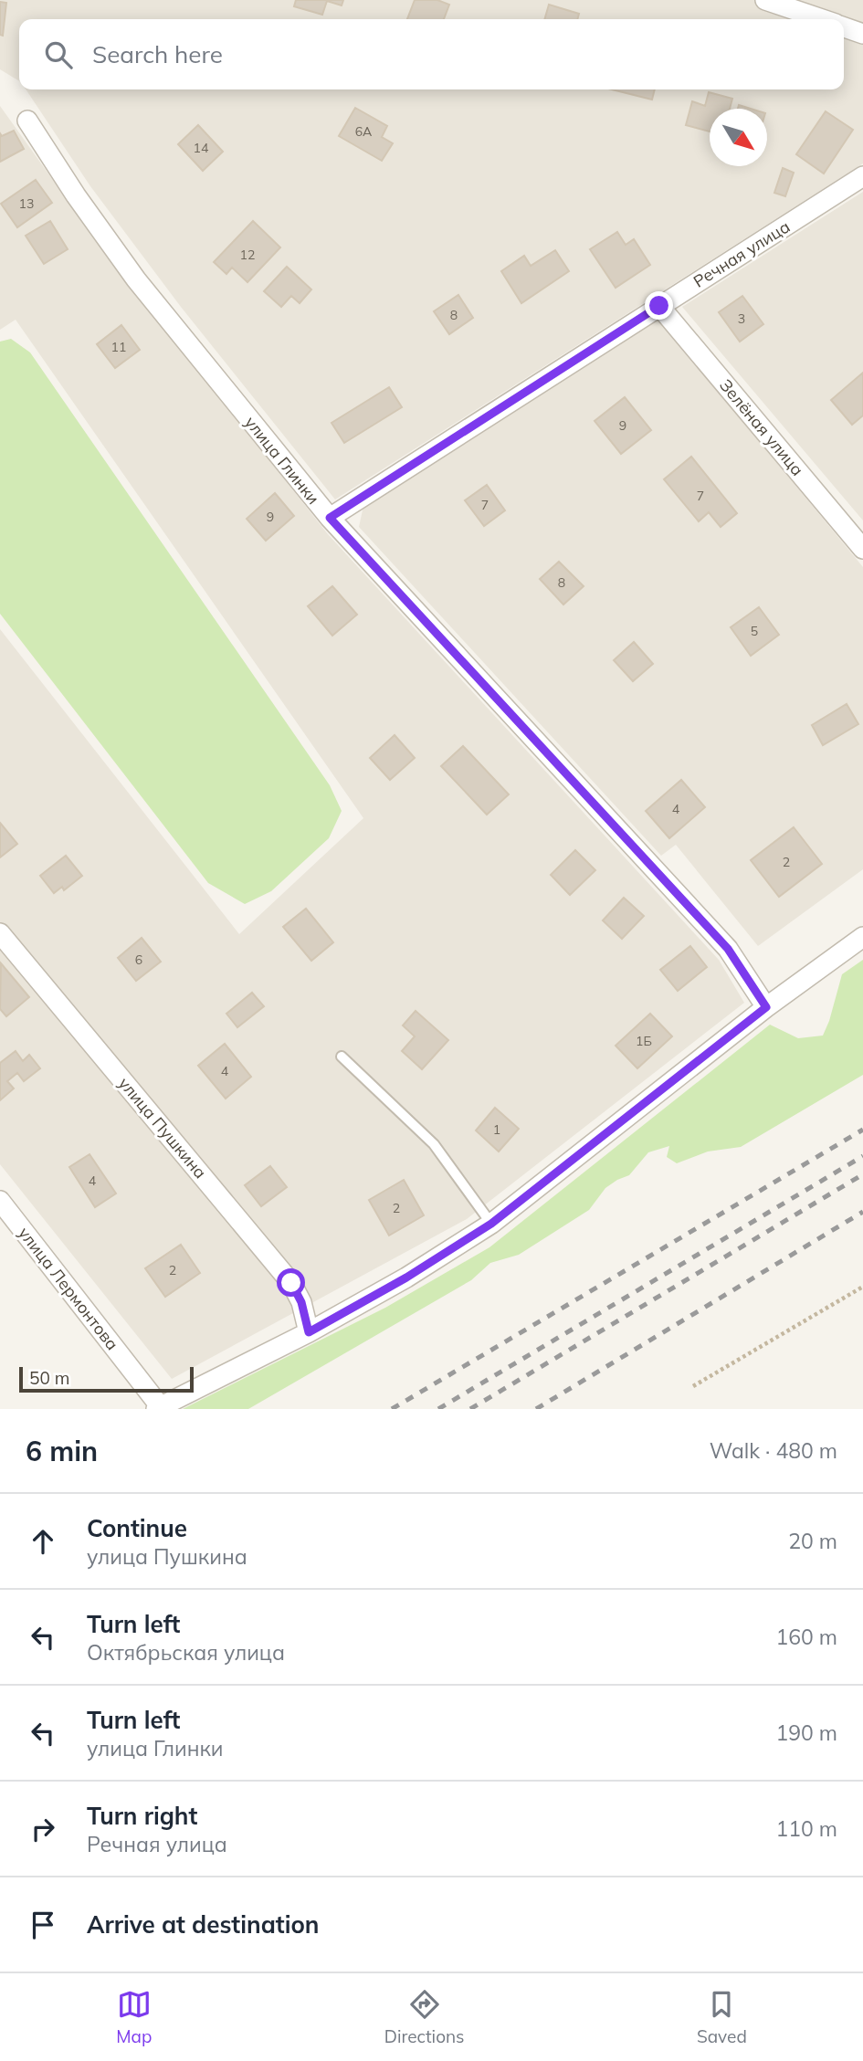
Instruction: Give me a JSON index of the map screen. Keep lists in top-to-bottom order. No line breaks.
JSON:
{"streets":{"street":["Речная улица","Зелёная улица","улица Глинки","улица Пушкина","улица Лермонтова"]},"crossings":[["Речная улица","Зелёная улица"],["Речная улица","улица Глинки"]],"house_numbers":["6А","14","13","12","8","3","11","9","7","7","9","8","5","4","2","6","1Б","4","1","4","2","2"],"scale_bar":"50 m","north":"bottom right","page":{"search":"Search here","scale":"50 m","heading":["6 min","Walk · 480 m"],"list":[["Continue","улица Пушкина","20 m"],["Turn left","Октябрьская улица","160 m"],["Turn left","улица Глинки","190 m"],["Turn right","Речная улица","110 m"],"Arrive at destination"],"nav":["Map","Directions","Saved"]}}
